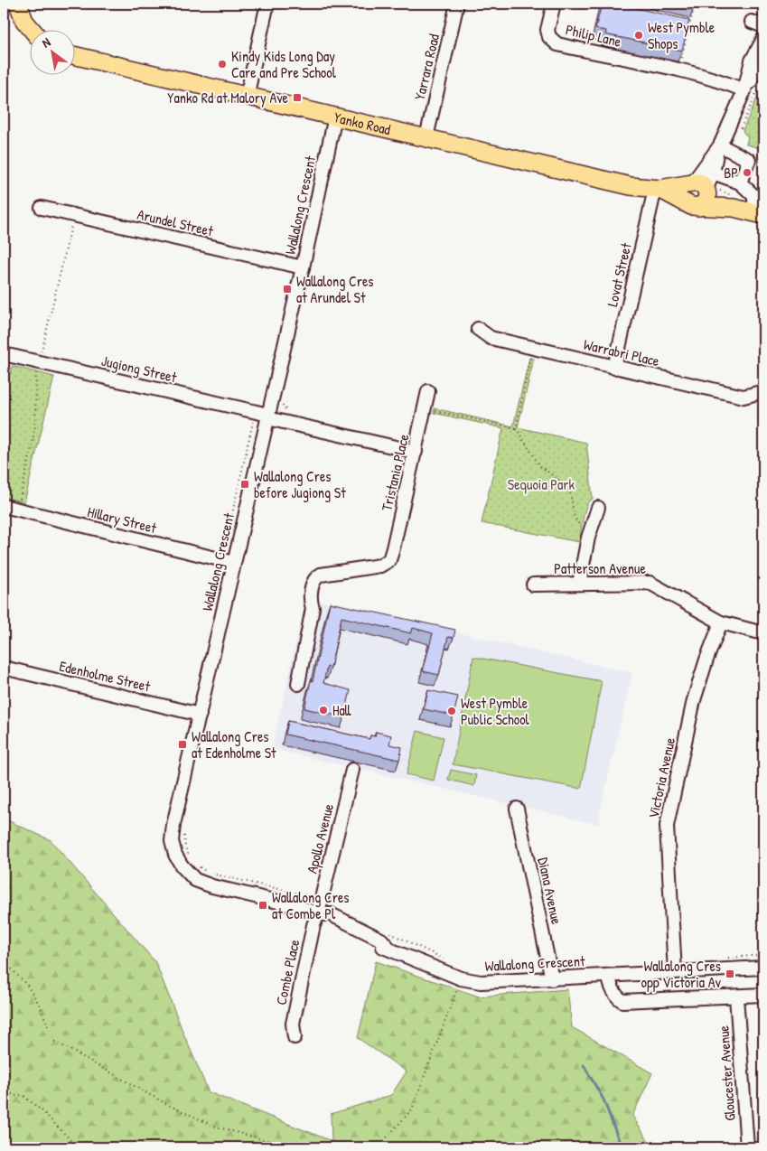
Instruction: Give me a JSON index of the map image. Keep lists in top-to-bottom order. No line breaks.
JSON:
{"streets":{"main road":["Yanko Road"],"street":["Philip Lane","Yarrara Road","Wallalong Crescent","Arundel Street","Lovat Street","Warrabri Place","Jugiong Street","Tristania Place","Hillary Street","Patterson Avenue","Edenholme Street","Victoria Avenue","Apollo Avenue","Diana Avenue","Combe Place","Gloucester Avenue"]},"crossings":[["Yarrara Road","Yanko Road"],["Yanko Road","Wallalong Crescent"],["Yanko Road","Lovat Street"],["Wallalong Crescent","Arundel Street"],["Wallalong Crescent","Jugiong Street"],["Wallalong Crescent","Hillary Street"],["Wallalong Crescent","Edenholme Street"],["Wallalong Crescent","Victoria Avenue"],["Wallalong Crescent","Apollo Avenue"],["Wallalong Crescent","Diana Avenue"],["Wallalong Crescent","Combe Place"],["Lovat Street","Warrabri Place"],["Jugiong Street","Tristania Place"],["Patterson Avenue","Victoria Avenue"],["Apollo Avenue","Combe Place"]],"parks":["Sequoia Park"],"places":{"other":["West Pymble Shops","Kindy Kids Long Day Care and Pre School","BP","Hall","West Pymble Public School"],"transit":["Yanko Rd at Malory Ave","Wallalong Cres at Arundel St","Wallalong Cres before Jugiong St","Wallalong Cres at Edenholme St","Wallalong Cres at Combe Pl","Wallalong Cres opp Victoria Av"]},"north":"top left"}
